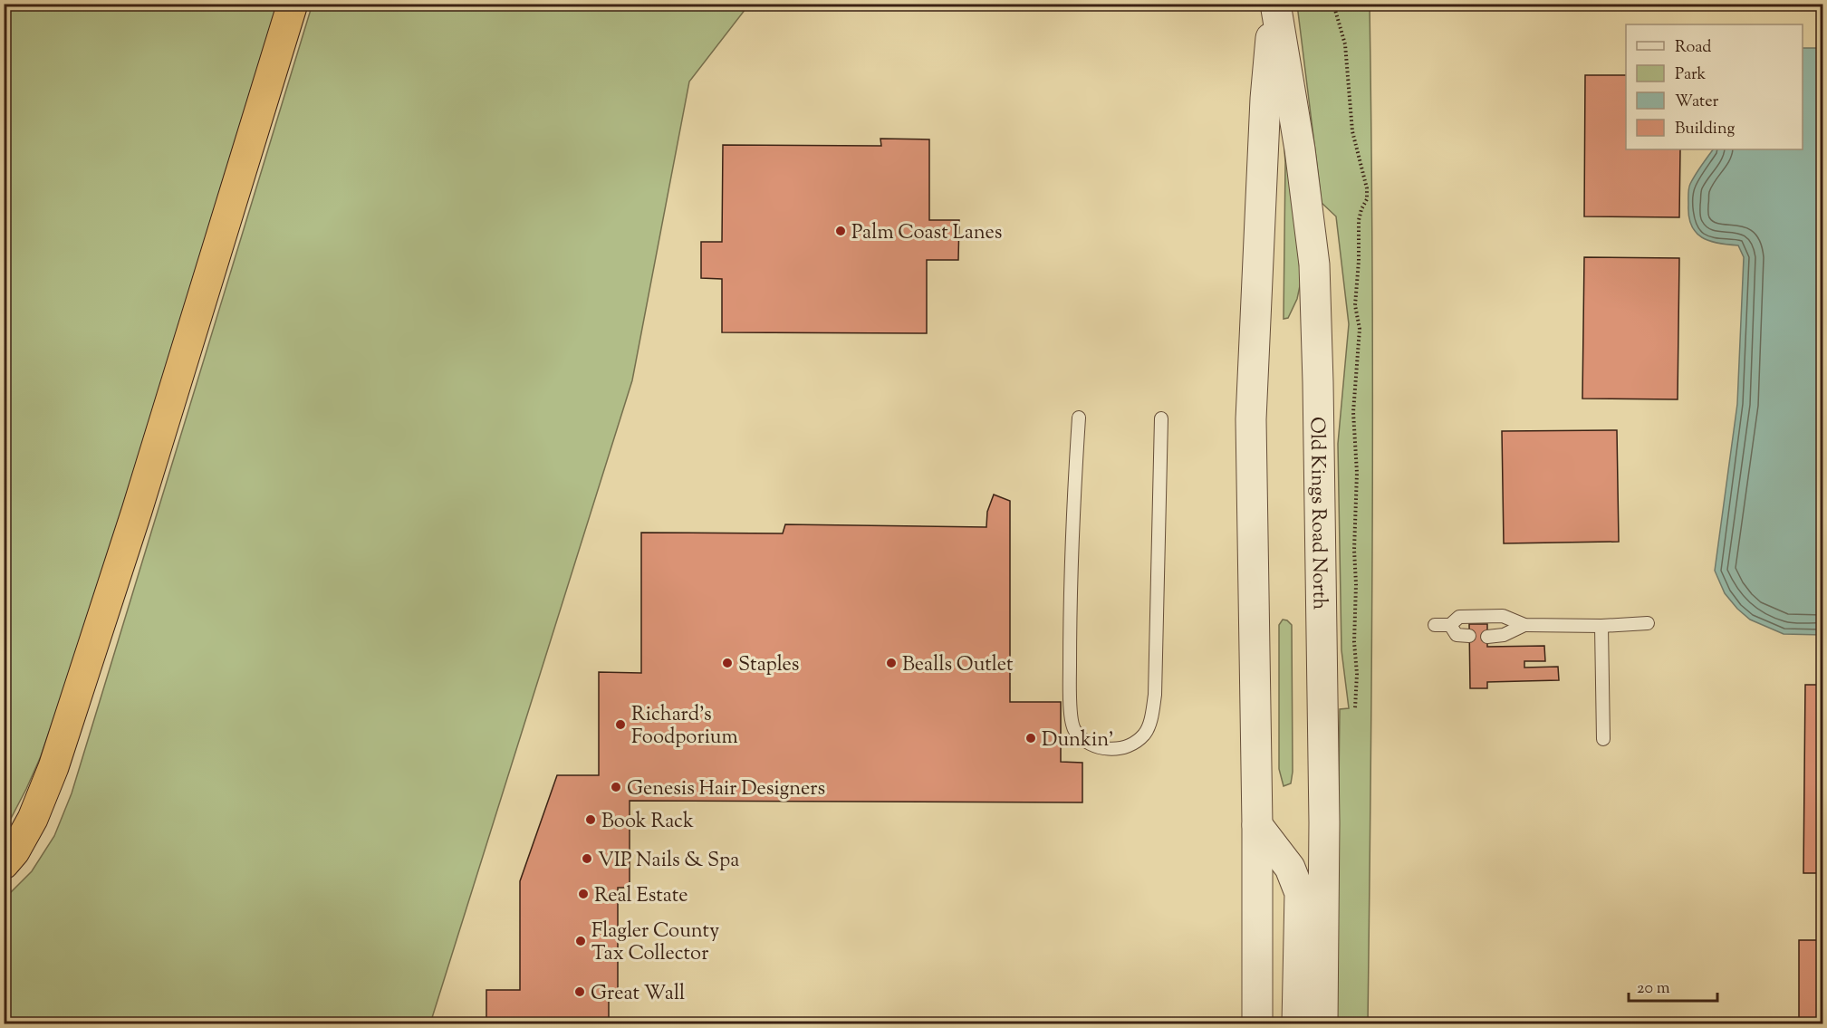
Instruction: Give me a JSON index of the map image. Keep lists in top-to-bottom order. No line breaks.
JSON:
{"streets":{"street":["Old Kings Road North"]},"places":["Palm Coast Lanes","Staples","Bealls Outlet","Richard's Foodporium","Dunkin'","Genesis Hair Designers","Book Rack","VIP Nails & Spa","Real Estate","Flagler County Tax Collector","Great Wall"],"legend":["Road","Park","Water","Building"],"scale_bar":"20 m"}
